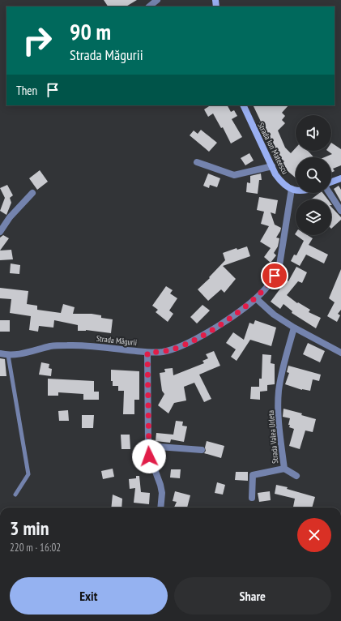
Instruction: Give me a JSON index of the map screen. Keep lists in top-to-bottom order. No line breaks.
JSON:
{"streets":{"main road":["Strada Ion Mateescu"],"street":["Strada Măgurii","Strada Valea Urleta"]},"crossings":[["Strada Ion Mateescu","Strada Măgurii"]],"page":{"turn":["90 m","Strada Măgurii"],"then":"Then","heading":["3 min","220 m · 16:02"],"buttons":["Exit","Share"]}}
